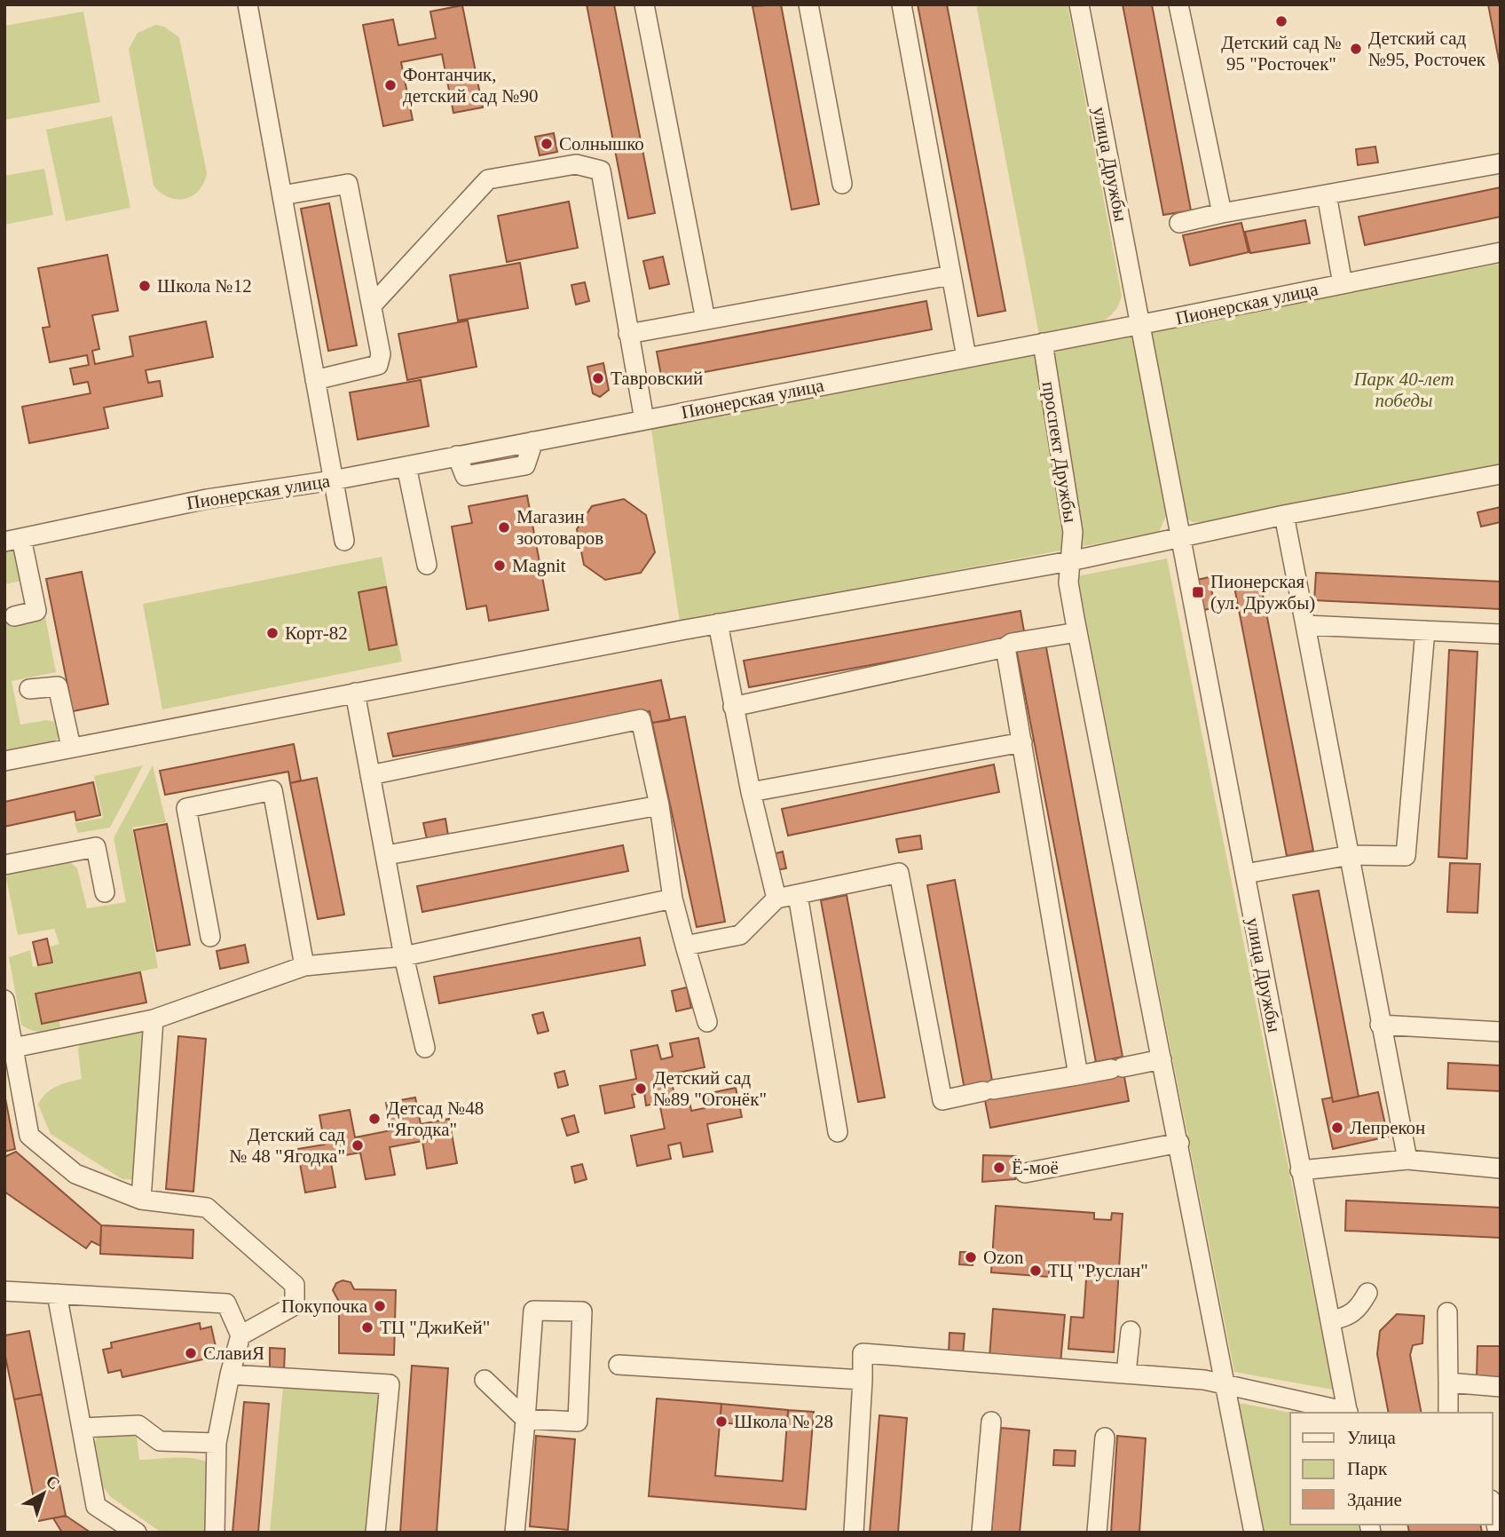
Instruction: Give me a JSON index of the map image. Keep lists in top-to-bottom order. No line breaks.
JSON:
{"streets":{"street":["улица Дружбы","Пионерская улица","проспект Дружбы"]},"crossings":[["улица Дружбы","Пионерская улица"],["Пионерская улица","проспект Дружбы"]],"parks":["Парк 40-лет победы"],"places":{"other":["Детский сад № 95 \"Росточек\"","Детский сад №95, Росточек","Фонтанчик, детский сад №90","Солнышко","Школа №12","Тавровский","Магазин зоотоваров","Magnit","Корт-82","Детский сад №89 \"Огонёк\"","Детсад №48 \"Ягодка\"","Лепрекон","Детский сад № 48 \"Ягодка\"","Ё-моё","Ozon","ТЦ \"Руслан\"","Покупочка","ТЦ \"ДжиКей\"","СлавиЯ","Школа № 28"],"transit":["Пионерская (ул. Дружбы)"]},"legend":["Улица","Парк","Здание"],"north":"top right"}
